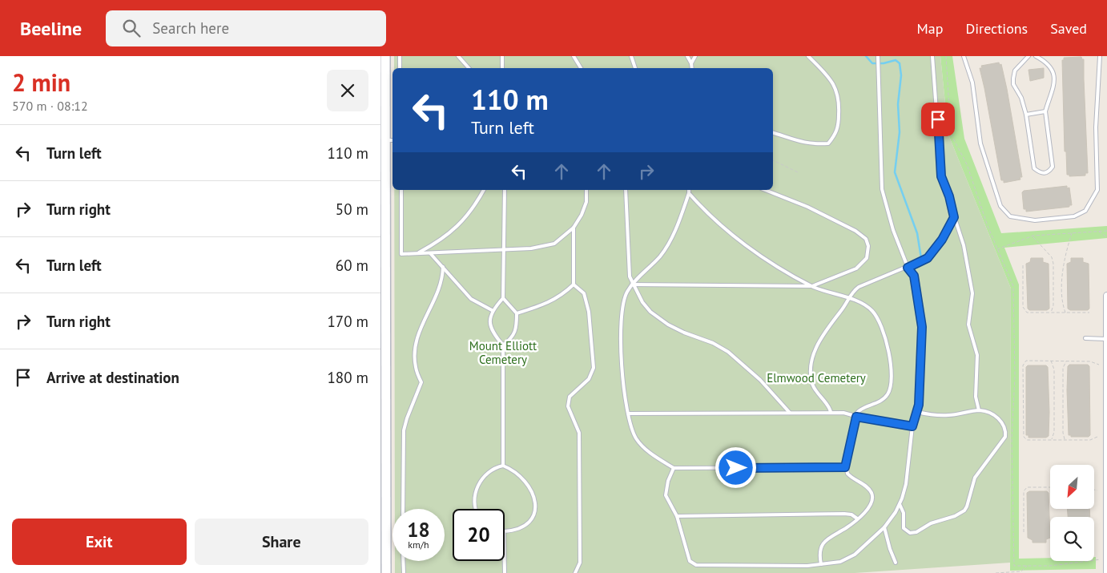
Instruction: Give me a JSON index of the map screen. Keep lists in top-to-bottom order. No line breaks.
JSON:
{"parks":["Mount Elliott Cemetery","Elmwood Cemetery"],"north":"bottom left","page":{"header":"Beeline","search":"Search here","nav":["Map","Directions","Saved"],"heading":["2 min","570 m · 08:12"],"turn":["110 m","Turn left"],"list":[{"name":"Turn left","value":"110 m"},{"name":"Turn right","value":"50 m"},{"name":"Turn left","value":"60 m"},{"name":"Turn right","value":"170 m"},{"name":"Arrive at destination","value":"180 m"}],"speed":"18 km/h","limit":"20","buttons":["Exit","Share"]}}
